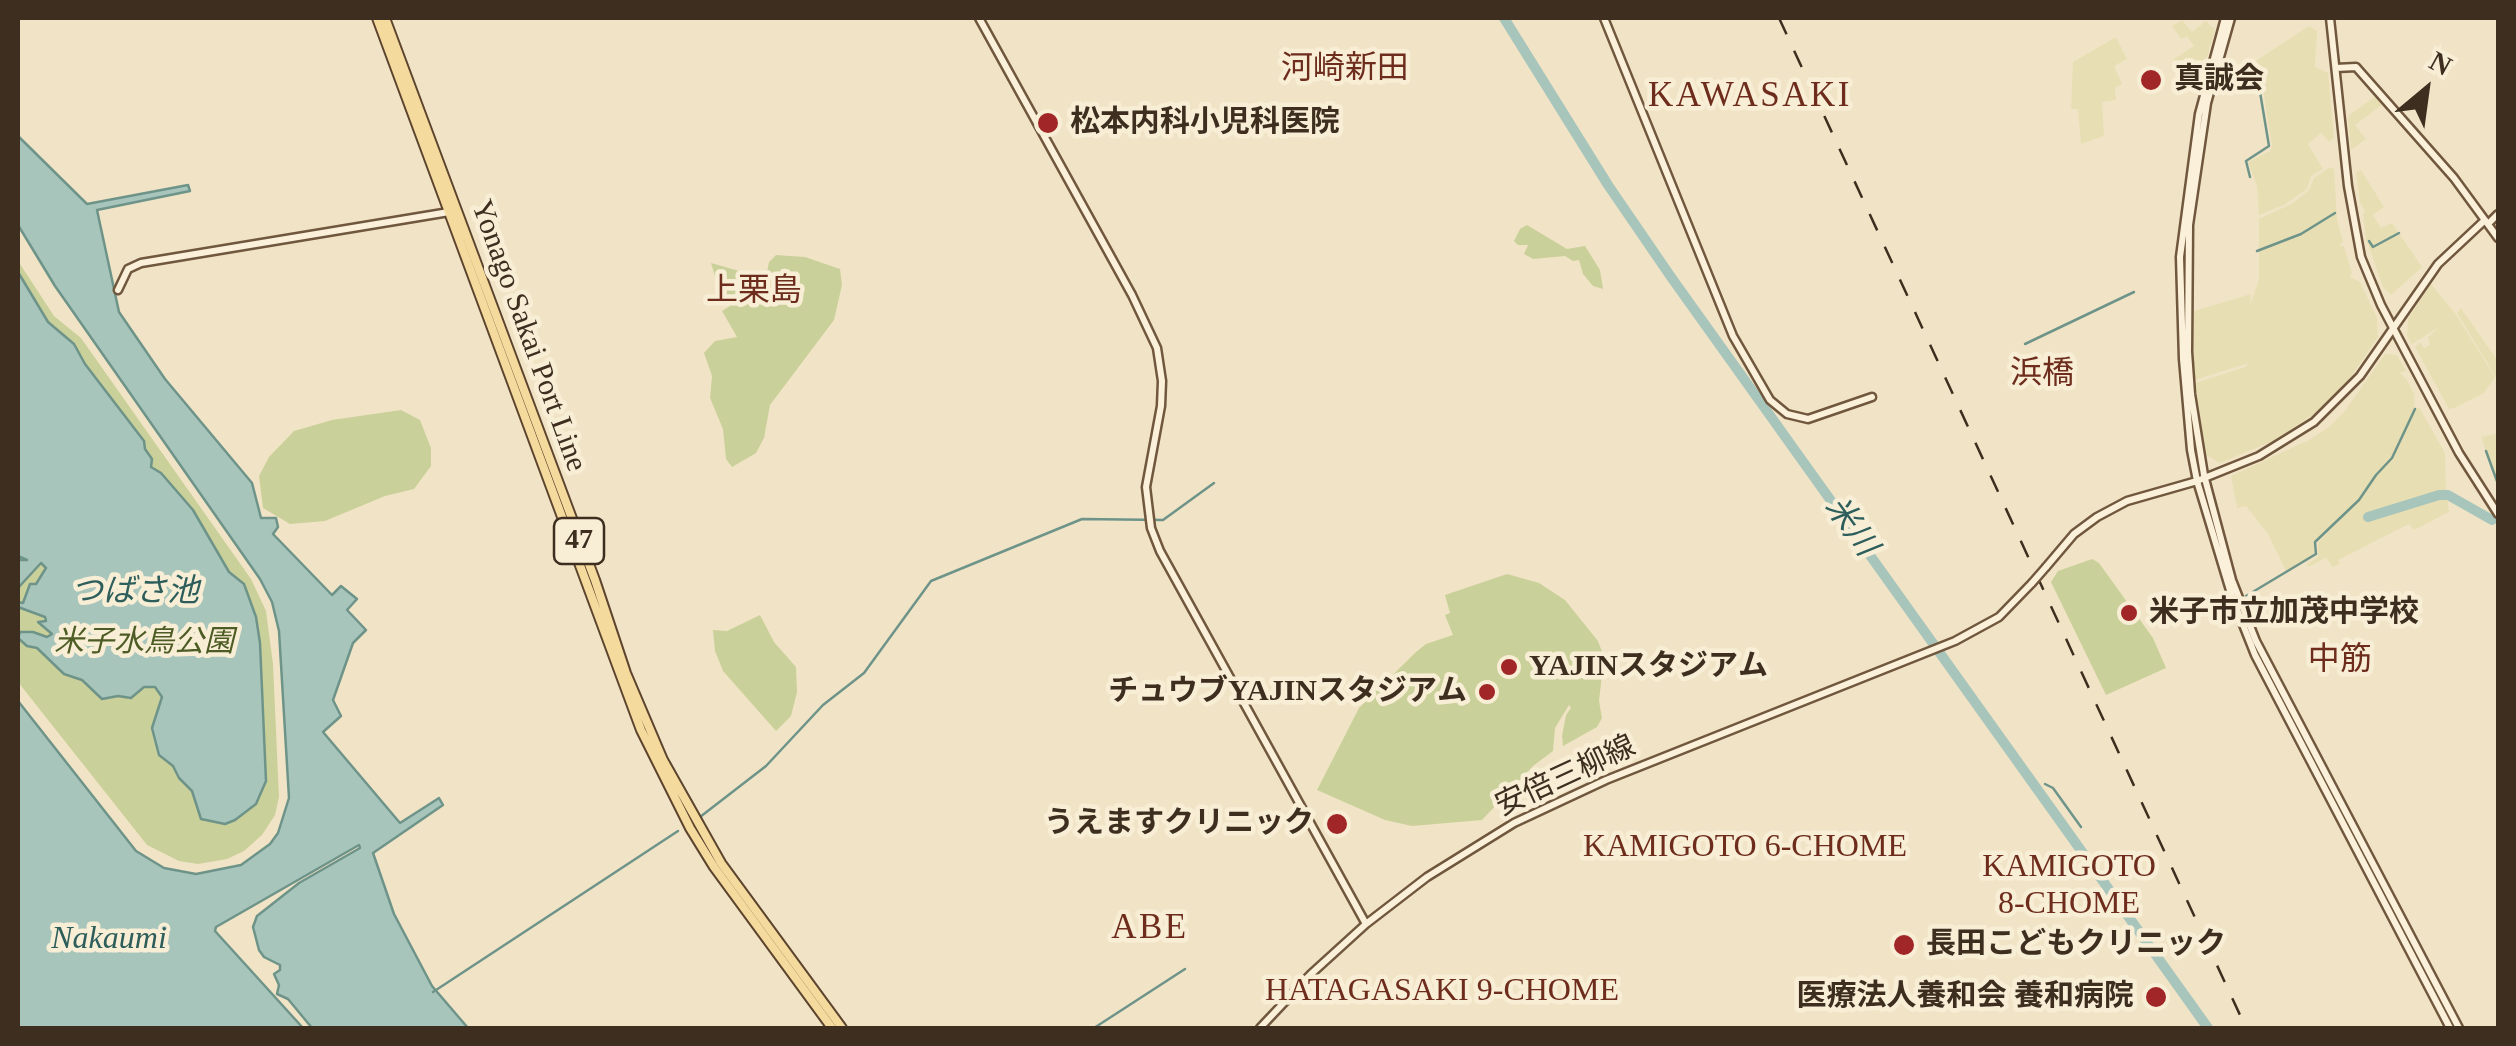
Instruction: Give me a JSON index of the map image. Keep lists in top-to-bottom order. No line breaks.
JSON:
{"streets":{"main road":["Yonago Sakai Port Line","47"],"street":["安倍三柳線"]},"districts":["河崎新田","KAWASAKI","上栗島","浜橋","中筋","KAMIGOTO 6-CHOME","KAMIGOTO 8-CHOME","ABE","HATAGASAKI 9-CHOME"],"water":["米川","つばさ池","Nakaumi"],"parks":["米子水鳥公園"],"places":["真誠会","松本内科小児科医院","米子市立加茂中学校","YAJINスタジアム","チュウブYAJINスタジアム","うえますクリニック","長田こどもクリニック","医療法人養和会 養和病院"],"north":"top right"}
